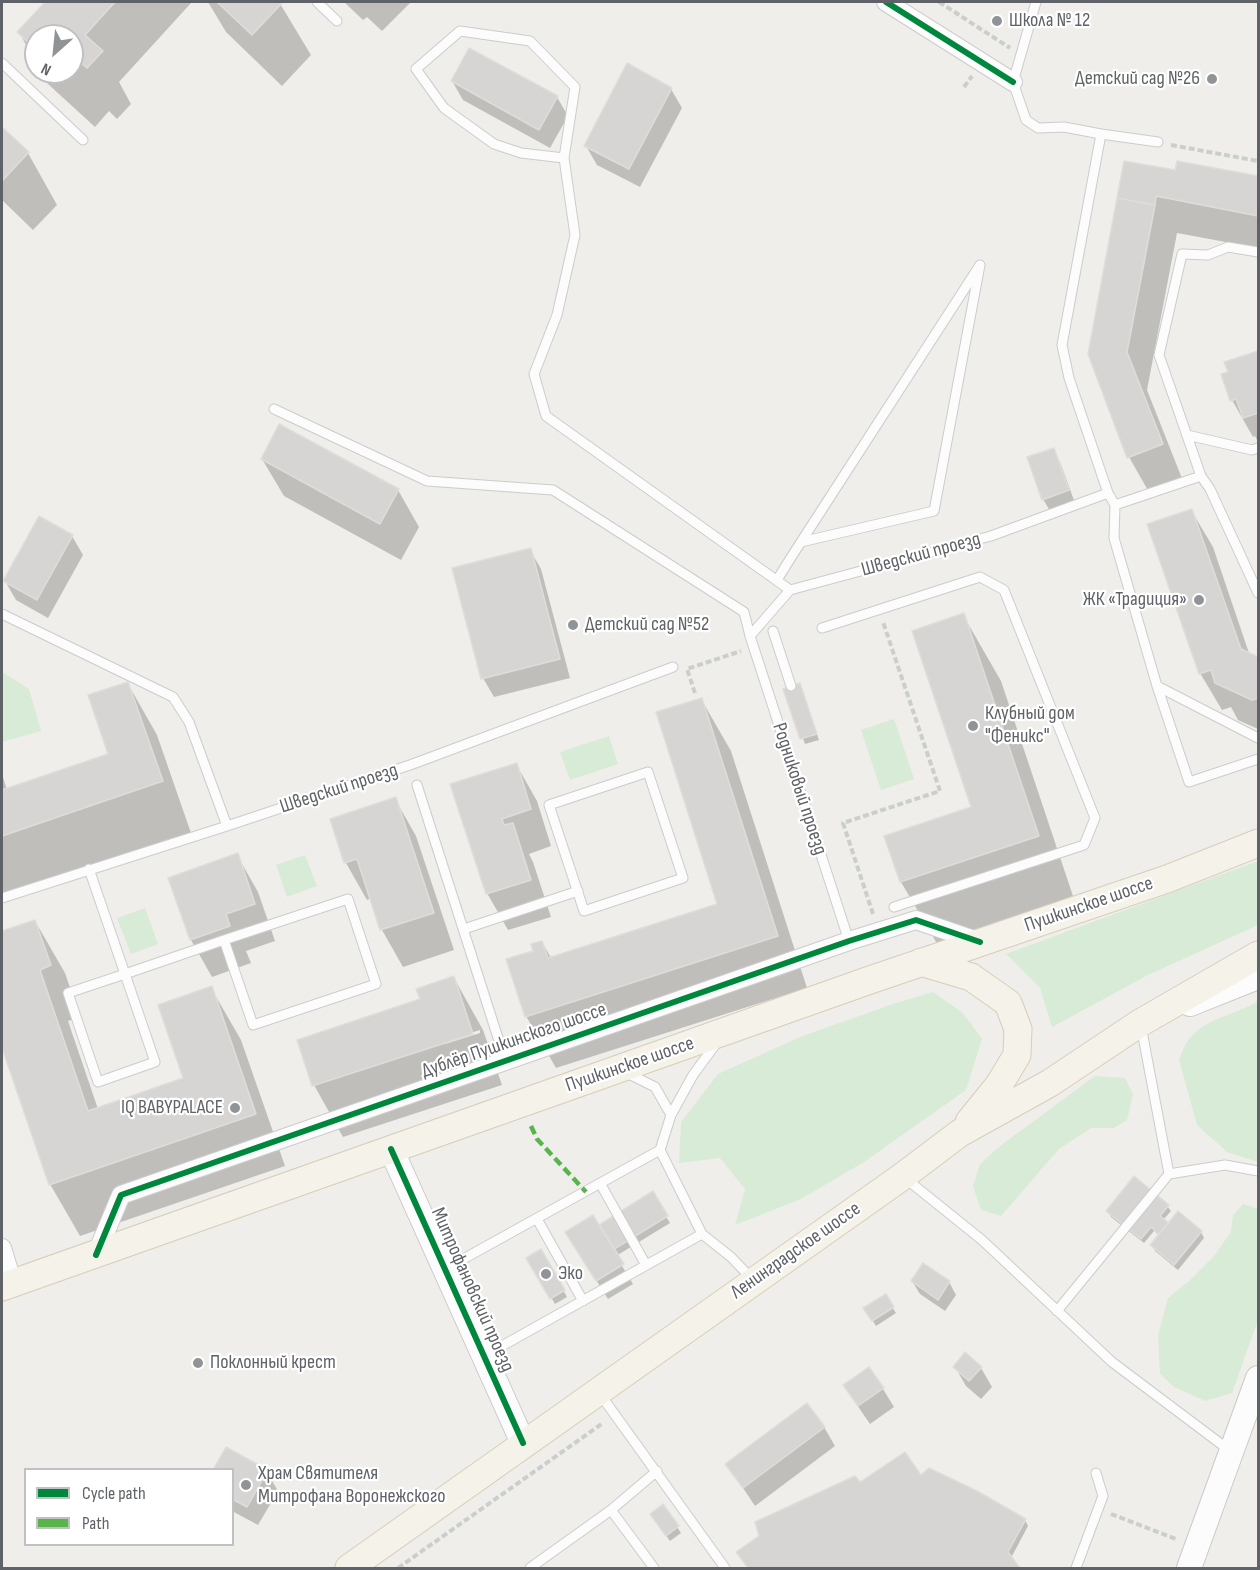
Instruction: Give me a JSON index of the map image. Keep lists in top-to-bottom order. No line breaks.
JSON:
{"streets":{"main road":["Пушкинское шоссе","Ленинградское шоссе","Митрофановский проезд"],"street":["Дублёр Пушкинского шоссе"],"lane":["Шведский проезд","Родниковый проезд"]},"crossings":[["Родниковый проезд","Дублёр Пушкинского шоссе"],["Пушкинское шоссе","Дублёр Пушкинского шоссе"],["Пушкинское шоссе","Митрофановский проезд"],["Ленинградское шоссе","Митрофановский проезд"]],"places":["Школа № 12","Детский сад №26","ЖК «Традиция»","Детский сад №52","Клубный дом \"Феникс\"","IQ BABYPALACE","Эко","Поклонный крест","Храм Святителя Митрофана Воронежского"],"legend":["Cycle path","Path"],"north":"bottom left"}
